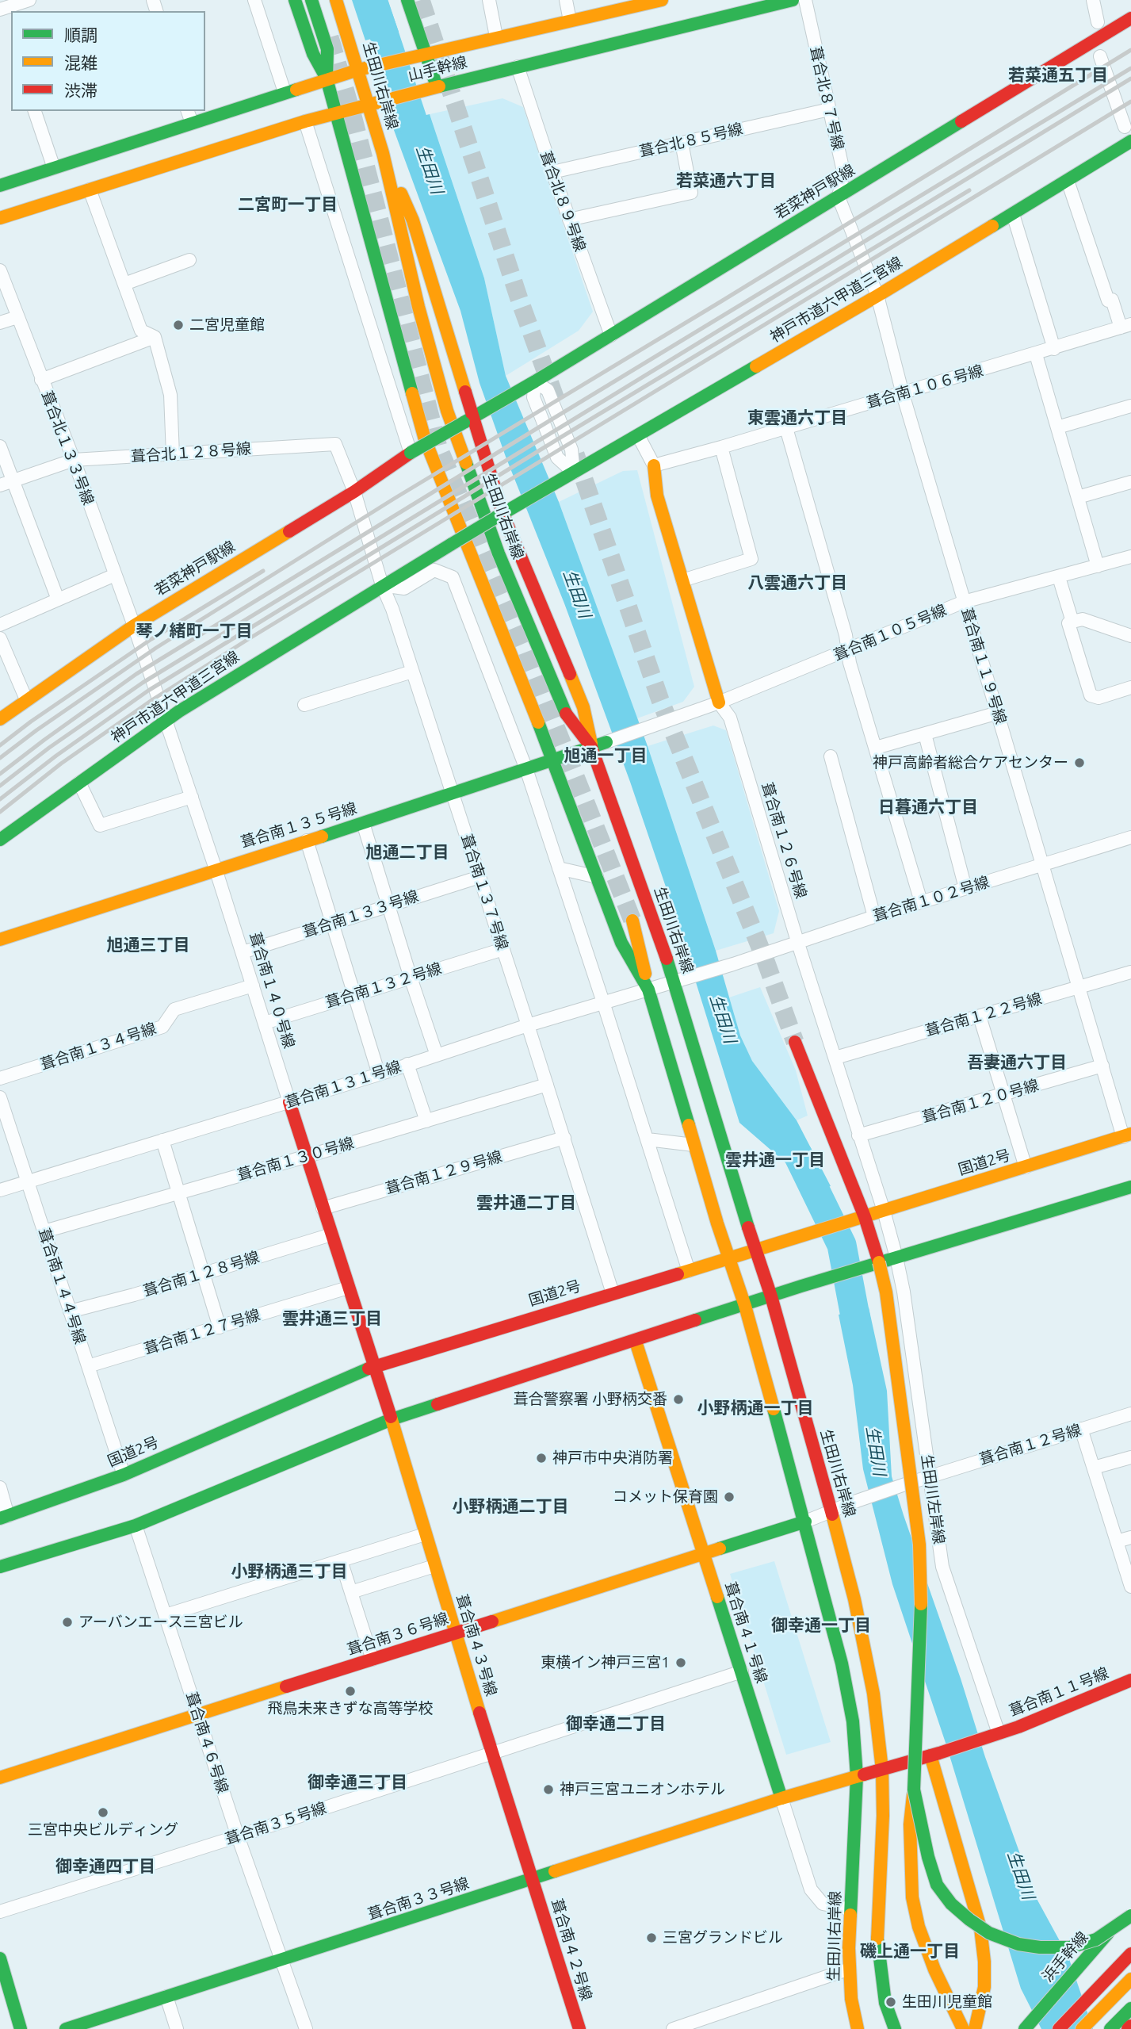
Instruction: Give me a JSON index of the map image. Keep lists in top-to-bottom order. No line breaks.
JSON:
{"streets":{"main road":["山手幹線","生田川右岸線","若菜神戸駅線","神戸市道六甲道三宮線","葺合南１３５号線","葺合南１２６号線","葺合南１４０号線","国道2号","葺合南４１号線","葺合南３６号線","葺合南４３号線","葺合南１１号線","葺合南３３号線","葺合南４２号線","浜手幹線"],"street":["葺合北８７号線","葺合北８５号線","葺合北８９号線","葺合南１０６号線","葺合北１３３号線","葺合北１２８号線","葺合南１０５号線","葺合南１１９号線","葺合南１３７号線","葺合南１０２号線","葺合南１３３号線","葺合南１３２号線","葺合南１２２号線","葺合南１３４号線","葺合南１３１号線","葺合南１２０号線","葺合南１３０号線","葺合南１２９号線","葺合南１２８号線","葺合南１４４号線","葺合南１２７号線","葺合南１２号線","生田川左岸線","葺合南４６号線","葺合南３５号線"]},"crossings":[["山手幹線","生田川右岸線"],["山手幹線","葺合北８９号線"],["生田川右岸線","葺合南１３５号線"],["生田川右岸線","葺合南１０２号線"],["生田川右岸線","葺合南１３１号線"],["生田川右岸線","国道2号"],["生田川右岸線","葺合南１２号線"],["生田川右岸線","葺合南４１号線"],["生田川右岸線","葺合南３６号線"],["生田川右岸線","葺合南１１号線"],["生田川右岸線","葺合南３３号線"],["葺合北８７号線","葺合北８５号線"],["葺合北８７号線","若菜神戸駅線"],["葺合北８７号線","葺合南１１９号線"],["葺合北８５号線","葺合北８９号線"],["若菜神戸駅線","葺合北８９号線"],["若菜神戸駅線","葺合北１３３号線"],["若菜神戸駅線","葺合北１２８号線"],["若菜神戸駅線","葺合南１１９号線"],["若菜神戸駅線","葺合南１３７号線"],["若菜神戸駅線","葺合南１４０号線"],["神戸市道六甲道三宮線","葺合南１１９号線"],["神戸市道六甲道三宮線","葺合南１２６号線"],["神戸市道六甲道三宮線","葺合南１３７号線"],["神戸市道六甲道三宮線","葺合南１４０号線"],["葺合南１０６号線","葺合南１１９号線"],["葺合南１０６号線","葺合南１２６号線"],["葺合北１３３号線","葺合北１２８号線"],["葺合北１３３号線","葺合南１４０号線"],["葺合北１２８号線","葺合南１３７号線"],["葺合南１０５号線","葺合南１１９号線"],["葺合南１０５号線","葺合南１３５号線"],["葺合南１０５号線","葺合南１２６号線"],["葺合南１１９号線","葺合南１０２号線"],["葺合南１１９号線","葺合南１２２号線"],["葺合南１１９号線","葺合南１２０号線"],["葺合南１１９号線","国道2号"],["葺合南１３５号線","葺合南１３７号線"],["葺合南１３５号線","葺合南１４０号線"],["葺合南１２６号線","葺合南１０２号線"],["葺合南１２６号線","葺合南１２２号線"],["葺合南１２６号線","葺合南１２０号線"],["葺合南１２６号線","国道2号"],["葺合南１２６号線","生田川左岸線"],["葺合南１３７号線","葺合南１３３号線"],["葺合南１３７号線","葺合南１３２号線"],["葺合南１３７号線","葺合南１３１号線"],["葺合南１３７号線","葺合南１３０号線"],["葺合南１３７号線","国道2号"],["葺合南１３７号線","葺合南１２９号線"],["葺合南１０２号線","葺合南１３１号線"],["葺合南１３３号線","葺合南１４０号線"],["葺合南１３２号線","葺合南１４０号線"],["葺合南１４０号線","葺合南１３４号線"],["葺合南１４０号線","葺合南１３１号線"],["葺合南１４０号線","葺合南１３０号線"],["葺合南１４０号線","国道2号"],["葺合南１４０号線","葺合南１２９号線"],["葺合南１４０号線","葺合南１２８号線"],["葺合南１４０号線","葺合南１２７号線"],["葺合南１４０号線","葺合南４３号線"],["葺合南１３１号線","葺合南１４４号線"],["葺合南１３０号線","葺合南１４４号線"],["国道2号","葺合南１４４号線"],["葺合南１２８号線","葺合南１４４号線"],["葺合南１４４号線","葺合南１２７号線"],["葺合南１２号線","生田川左岸線"],["葺合南１２号線","葺合南３６号線"],["生田川左岸線","葺合南１１号線"],["葺合南４１号線","葺合南３６号線"],["葺合南４１号線","葺合南３５号線"],["葺合南４１号線","葺合南３３号線"],["葺合南３６号線","葺合南４３号線"],["葺合南３６号線","葺合南４６号線"],["葺合南４３号線","葺合南３５号線"],["葺合南４３号線","葺合南３３号線"],["葺合南４３号線","葺合南４２号線"],["葺合南１１号線","葺合南３３号線"],["葺合南４６号線","葺合南３５号線"],["葺合南４６号線","葺合南３３号線"],["葺合南３３号線","葺合南４２号線"]],"districts":["若菜通五丁目","若菜通六丁目","二宮町一丁目","東雲通六丁目","八雲通六丁目","琴ノ緒町一丁目","旭通一丁目","日暮通六丁目","旭通二丁目","旭通三丁目","吾妻通六丁目","雲井通一丁目","雲井通二丁目","雲井通三丁目","小野柄通一丁目","小野柄通二丁目","小野柄通三丁目","御幸通一丁目","御幸通二丁目","御幸通三丁目","御幸通四丁目","磯上通一丁目"],"water":["生田川"],"places":["二宮児童館","神戸高齢者総合ケアセンター","葺合警察署 小野柄交番","神戸市中央消防署","コメット保育園","アーバンエース三宮ビル","東横イン神戸三宮1","飛鳥未来きずな高等学校","神戸三宮ユニオンホテル","三宮中央ビルディング","三宮グランドビル","生田川児童館"],"legend":["順調","混雑","渋滞"]}
